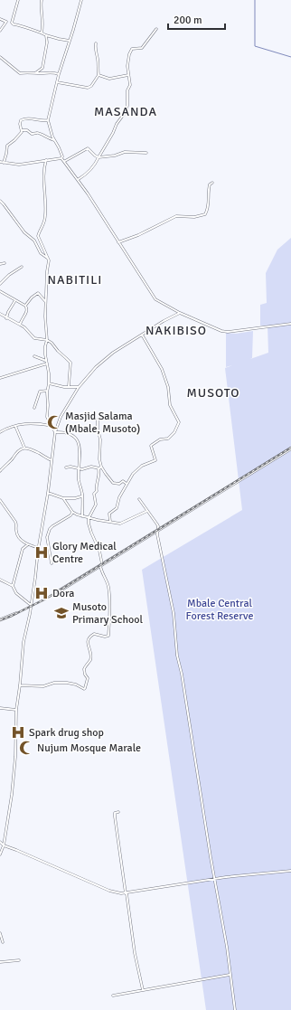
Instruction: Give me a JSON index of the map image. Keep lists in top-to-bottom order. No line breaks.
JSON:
{"districts":["MASANDA","NABITILI","NAKIBISO","MUSOTO"],"parks":["Mbale Central Forest Reserve"],"places":{"mosque":["Masjid Salama (Mbale, Musoto)","Nujum Mosque Marale"],"hospital":["Glory Medical Centre","Dora","Spark drug shop"],"school or university":["Musoto Primary School"]},"scale_bar":"200 m"}
